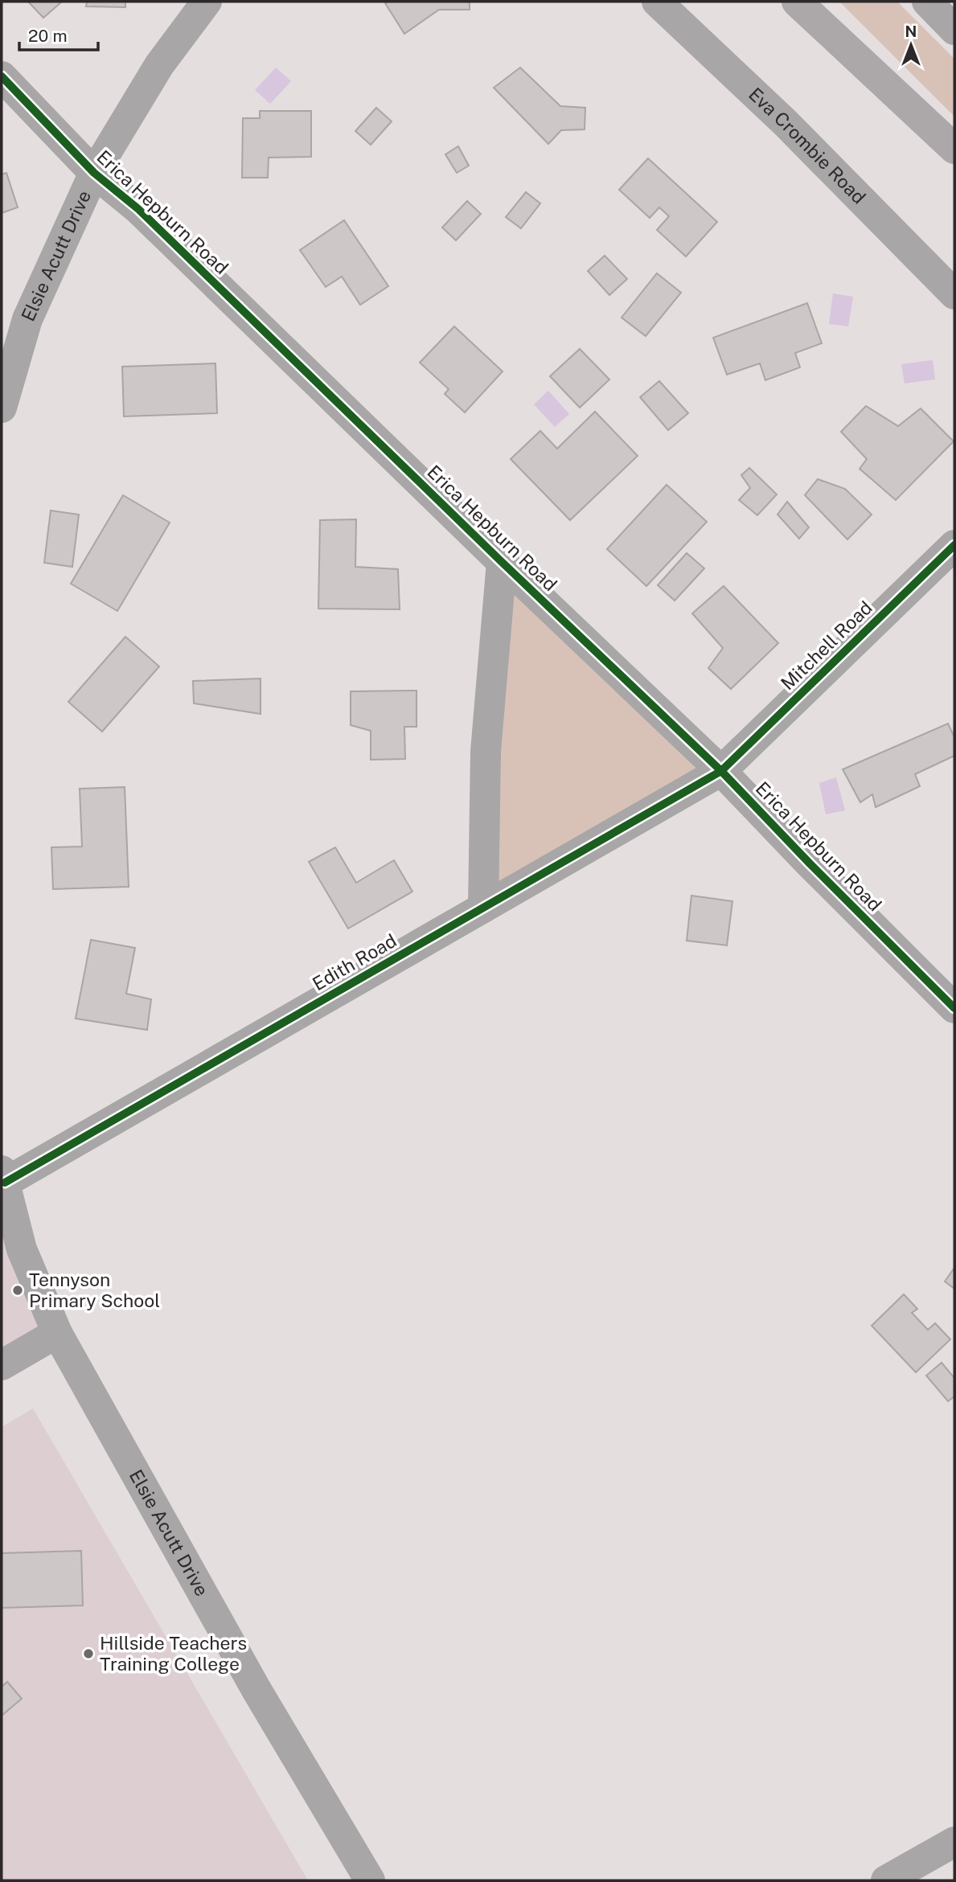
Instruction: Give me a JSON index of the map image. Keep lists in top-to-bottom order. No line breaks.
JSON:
{"streets":{"street":["Eva Crombie Road","Erica Hepburn Road","Elsie Acutt Drive","Mitchell Road","Edith Road"]},"crossings":[["Erica Hepburn Road","Elsie Acutt Drive"],["Erica Hepburn Road","Mitchell Road"],["Erica Hepburn Road","Edith Road"],["Elsie Acutt Drive","Edith Road"],["Mitchell Road","Edith Road"]],"places":["Tennyson Primary School","Hillside Teachers Training College"],"scale_bar":"20 m","north":"top"}
